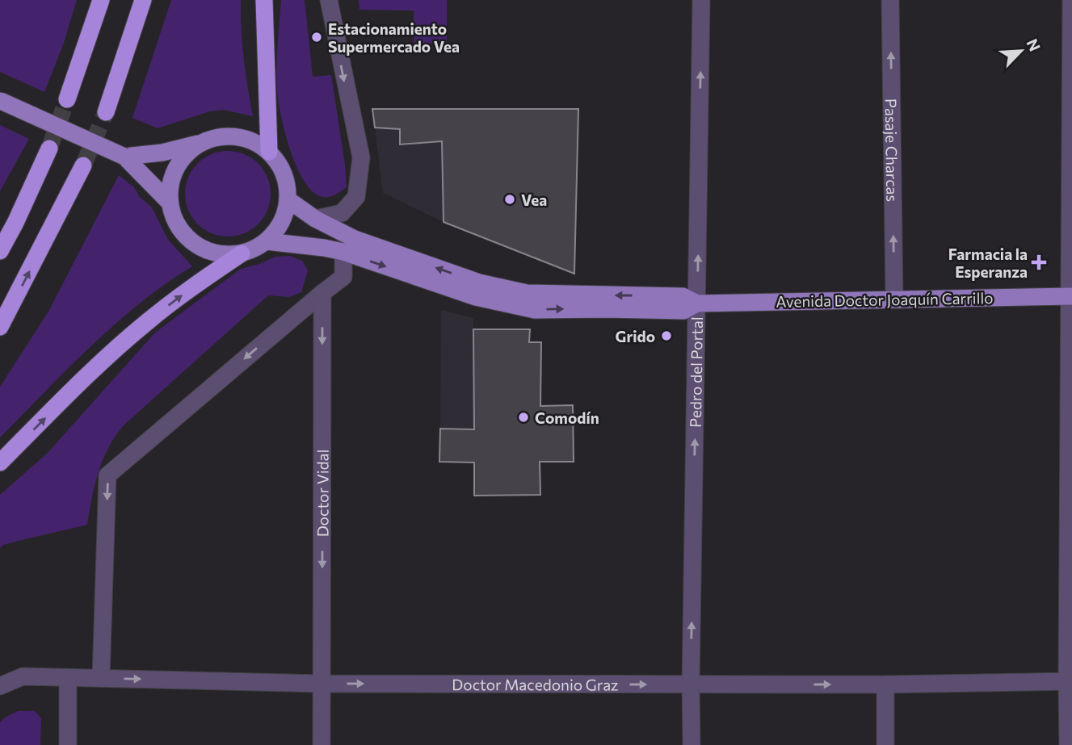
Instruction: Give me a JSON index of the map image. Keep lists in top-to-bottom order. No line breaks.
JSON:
{"streets":{"main road":["Avenida Doctor Joaquín Carrillo"],"street":["Pasaje Charcas","Pedro del Portal","Doctor Vidal","Doctor Macedonio Graz"]},"crossings":[["Pasaje Charcas","Avenida Doctor Joaquín Carrillo"],["Avenida Doctor Joaquín Carrillo","Pedro del Portal"],["Pedro del Portal","Doctor Macedonio Graz"],["Doctor Vidal","Doctor Macedonio Graz"]],"one_way":["Pasaje Charcas","Pedro del Portal","Doctor Vidal","Doctor Macedonio Graz"],"places":{"other":["Estacionamiento Supermercado Vea","Vea","Grido","Comodín"],"health":["Farmacia la Esperanza"]},"north":"top right"}
